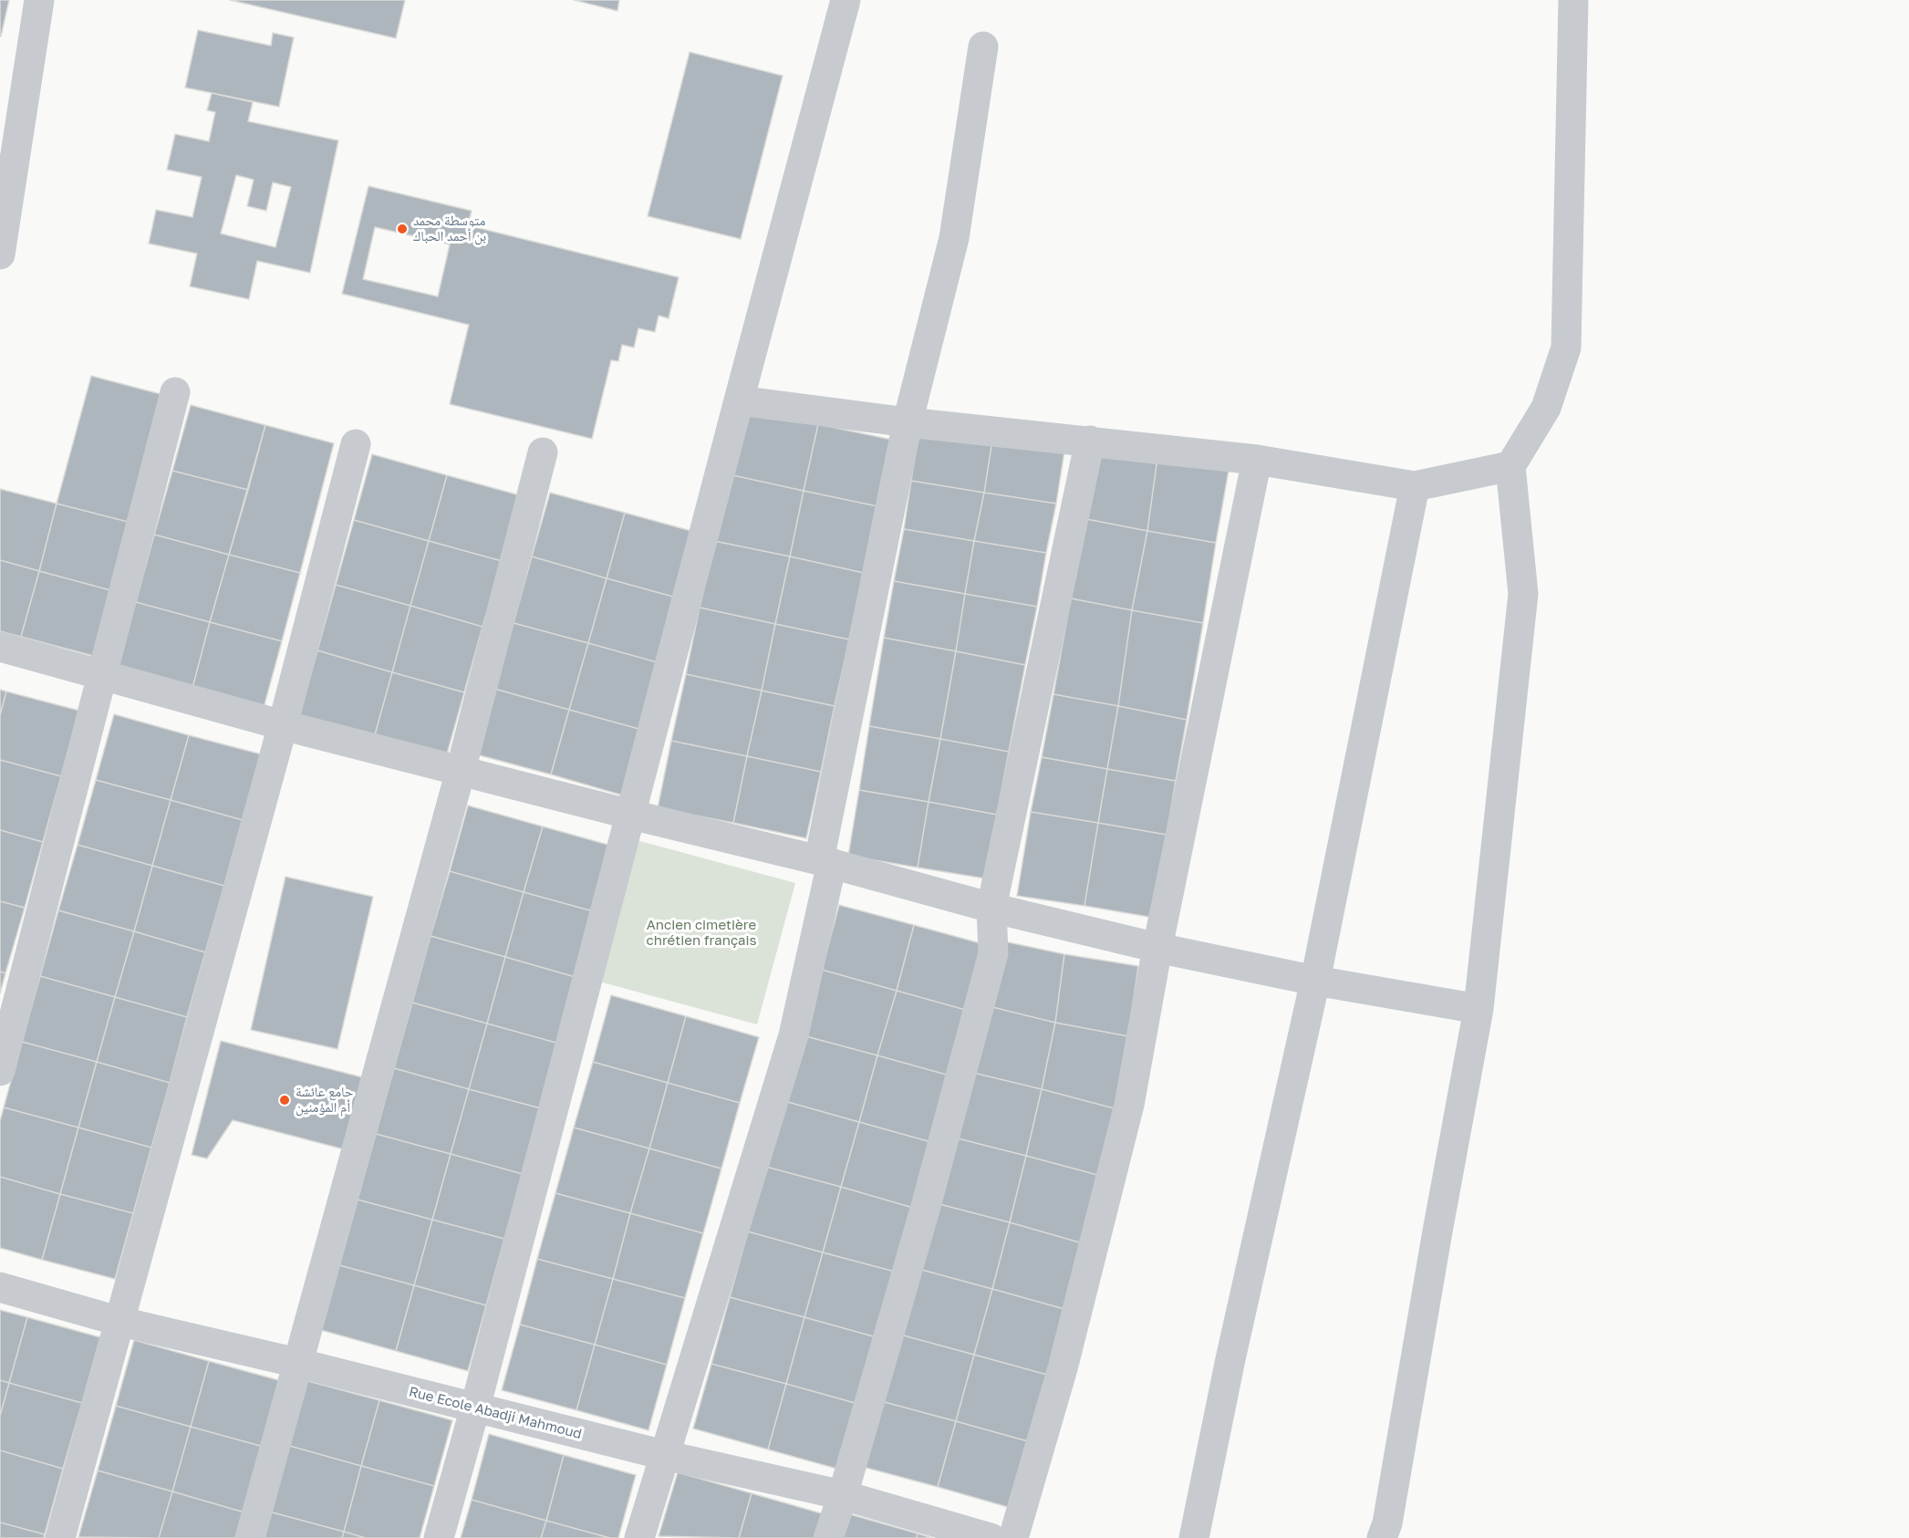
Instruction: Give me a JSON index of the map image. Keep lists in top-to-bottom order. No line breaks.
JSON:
{"streets":{"street":["Rue Ecole Abadji Mahmoud"]},"parks":["Ancien cimetière chrétien français"],"places":["متوسطة محمد بن أحمد الحباك","جامع عائشة أم المؤمنين"]}
